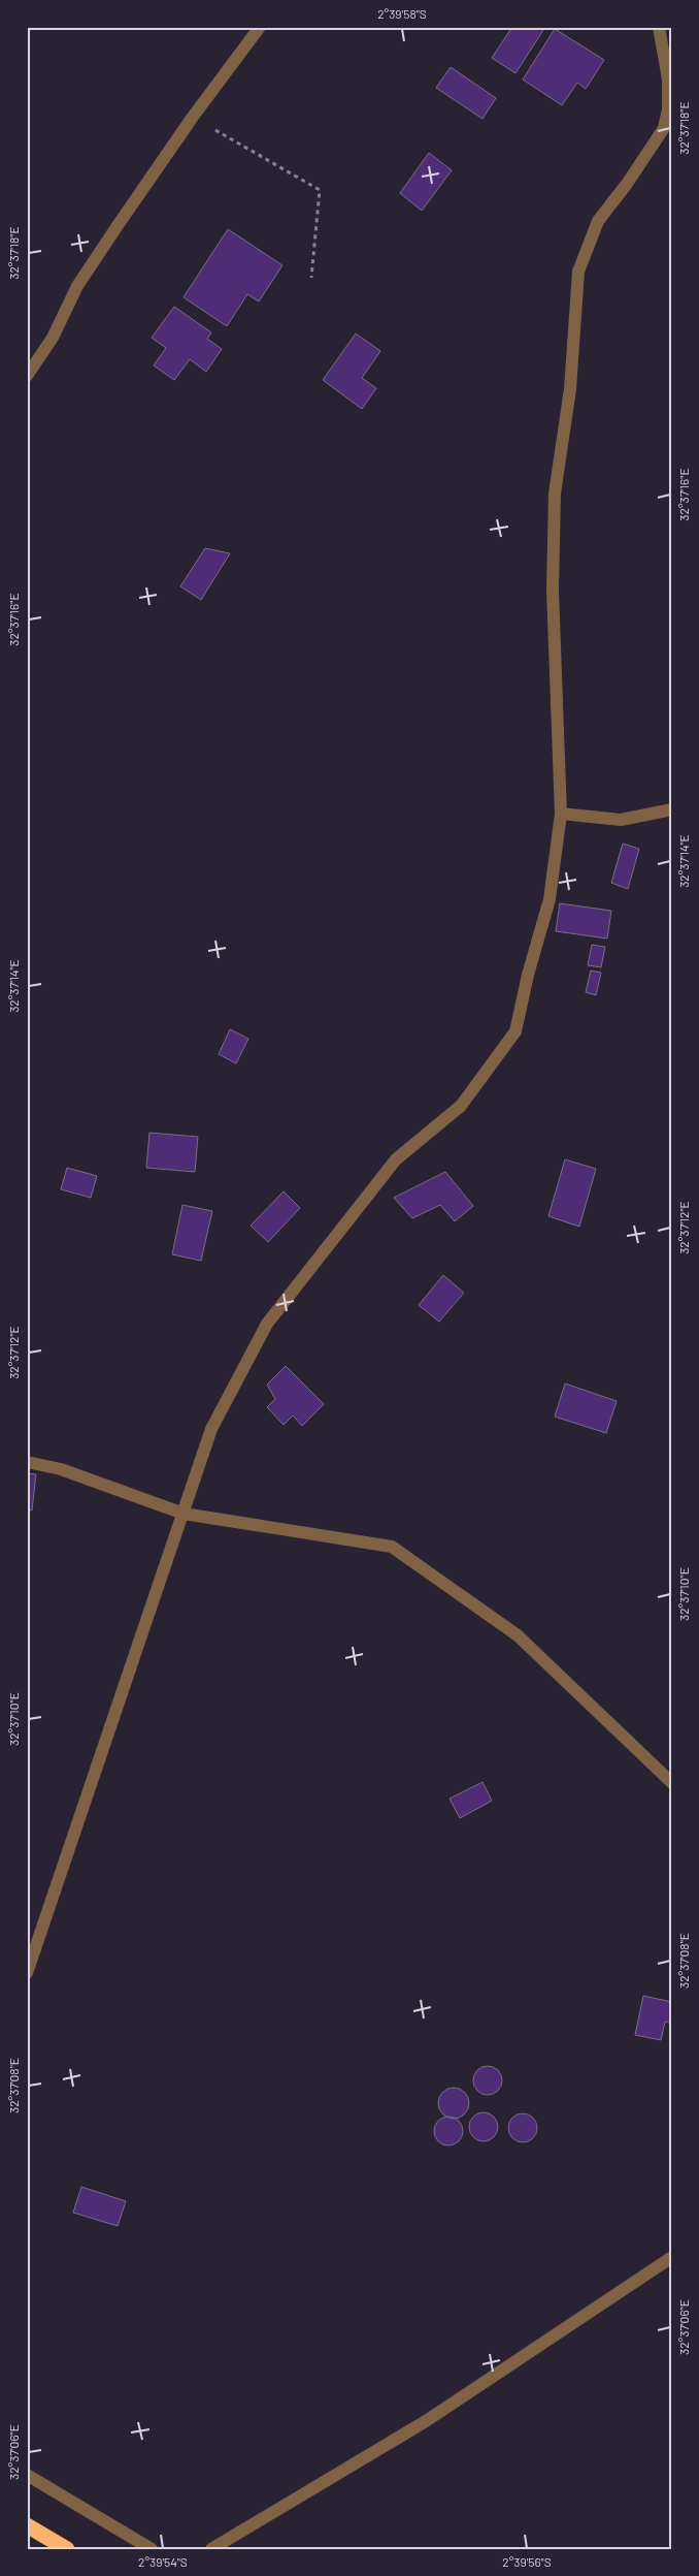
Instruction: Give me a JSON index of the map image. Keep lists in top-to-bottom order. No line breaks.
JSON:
{"coordinates":["2°39'58\"S","32°37'18\"E","32°37'16\"E","32°37'14\"E","32°37'12\"E","32°37'10\"E","32°37'08\"E","32°37'06\"E","2°39'54\"S","2°39'56\"S"]}
